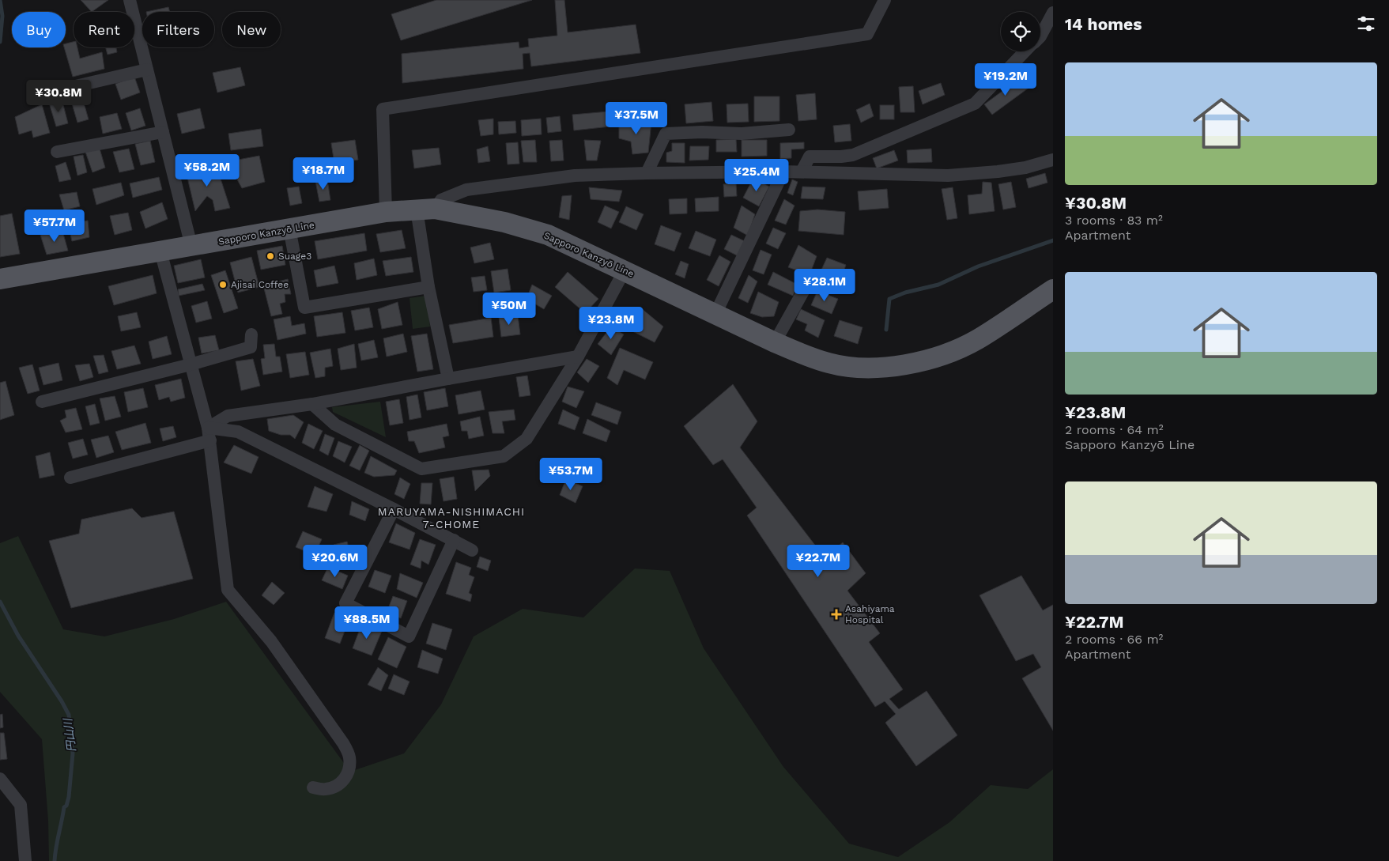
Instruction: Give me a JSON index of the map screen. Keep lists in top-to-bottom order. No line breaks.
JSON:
{"streets":{"main road":["Sapporo Kanzyō Line"]},"districts":["MARUYAMA-NISHIMACHI 7-CHOME"],"water":["円山川"],"places":{"other":["Suage3","Ajisai Coffee"],"health":["Asahiyama Hospital"]},"page":{"heading":"14 homes","chip":["Buy","Rent","Filters","New"],"list":[{"name":"¥30.8M","note":"3 rooms · 83 m² · Apartment"},{"name":"¥23.8M","note":"2 rooms · 64 m² · Sapporo Kanzyō Line"},{"name":"¥22.7M","note":"2 rooms · 66 m² · Apartment"}],"price":["¥19.2M","¥30.8M","¥37.5M","¥58.2M","¥18.7M","¥25.4M","¥57.7M","¥28.1M","¥50M","¥23.8M","¥53.7M","¥20.6M","¥22.7M","¥88.5M"]}}
